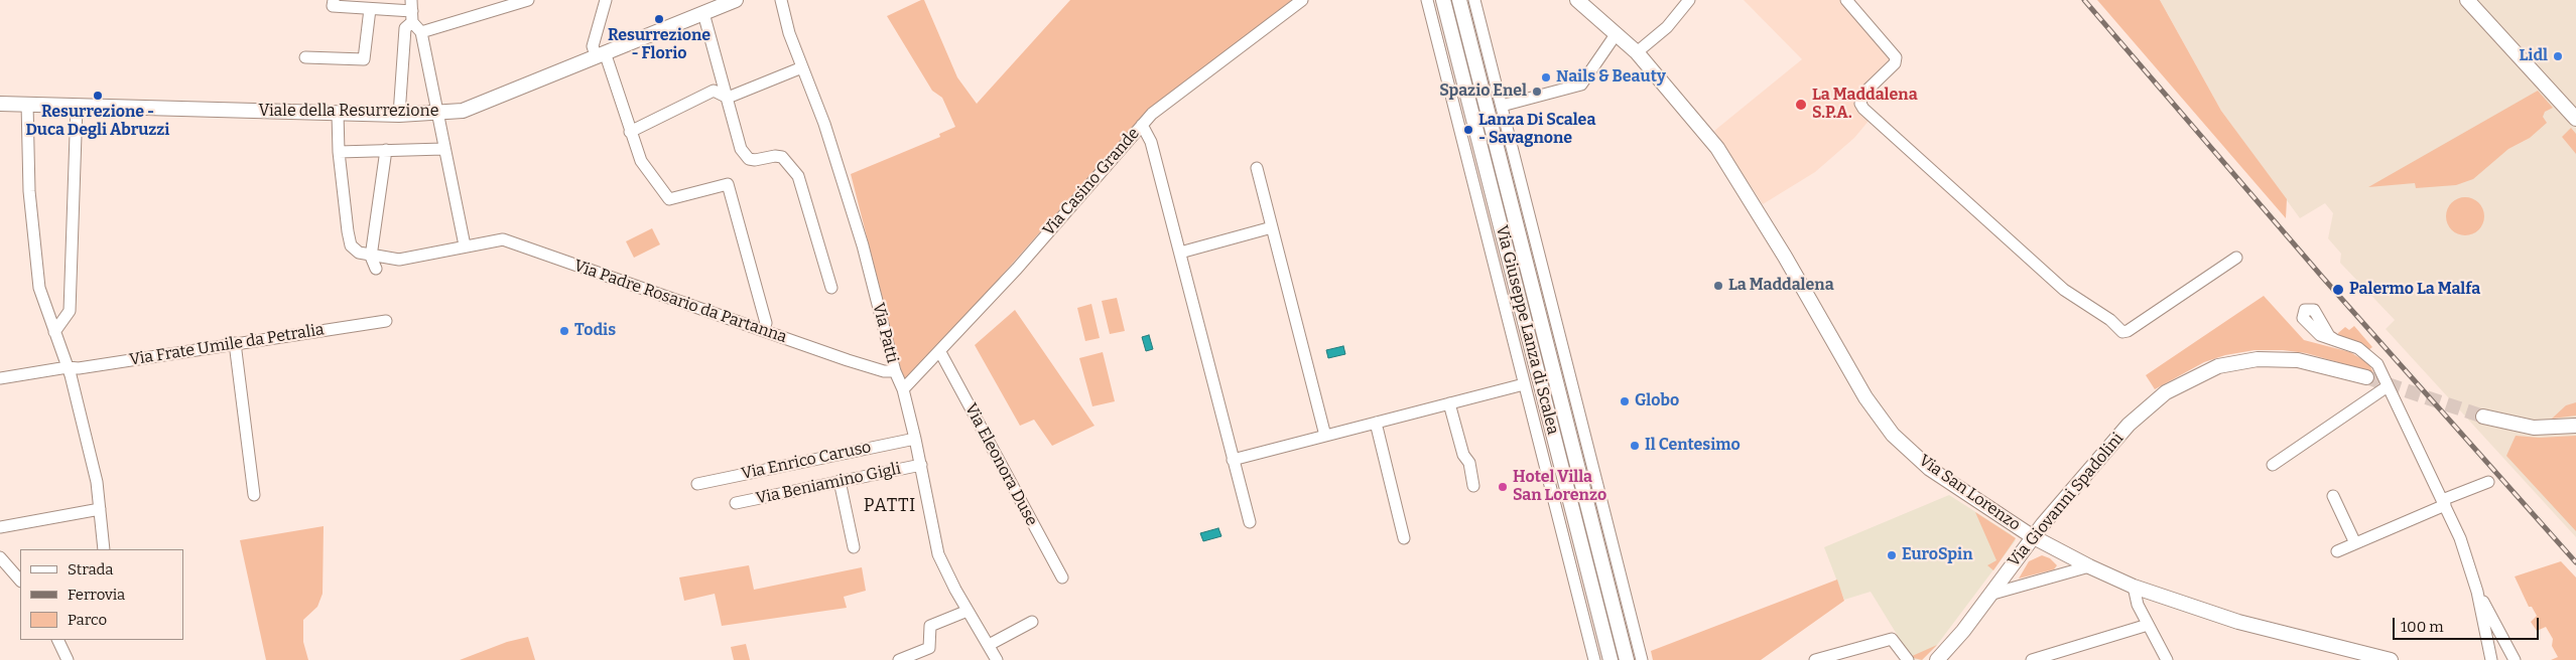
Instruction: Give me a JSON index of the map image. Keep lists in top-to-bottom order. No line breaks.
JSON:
{"streets":{"street":["Viale della Resurrezione","Via Casino Grande","Via Padre Rosario da Partanna","Via Giuseppe Lanza di Scalea","Via Patti","Via Frate Umile da Petralia","Via Enrico Caruso","Via Eleonora Duse","Via Beniamino Gigli","Via San Lorenzo","Via Giovanni Spadolini"]},"crossings":[["Via Casino Grande","Via Patti"],["Via Casino Grande","Via Eleonora Duse"],["Via Padre Rosario da Partanna","Via Patti"],["Via Patti","Via Enrico Caruso"],["Via Patti","Via Beniamino Gigli"],["Via San Lorenzo","Via Giovanni Spadolini"]],"districts":["PATTI"],"places":["Resurrezione - Florio","Lidl","Nails & Beauty","Spazio Enel","Resurrezione - Duca Degli Abruzzi","La Maddalena S.P.A.","Lanza Di Scalea - Savagnone","La Maddalena","Palermo La Malfa","Todis","Globo","Il Centesimo","Hotel Villa San Lorenzo","EuroSpin"],"legend":["Strada","Ferrovia","Parco"],"scale_bar":"100 m"}
